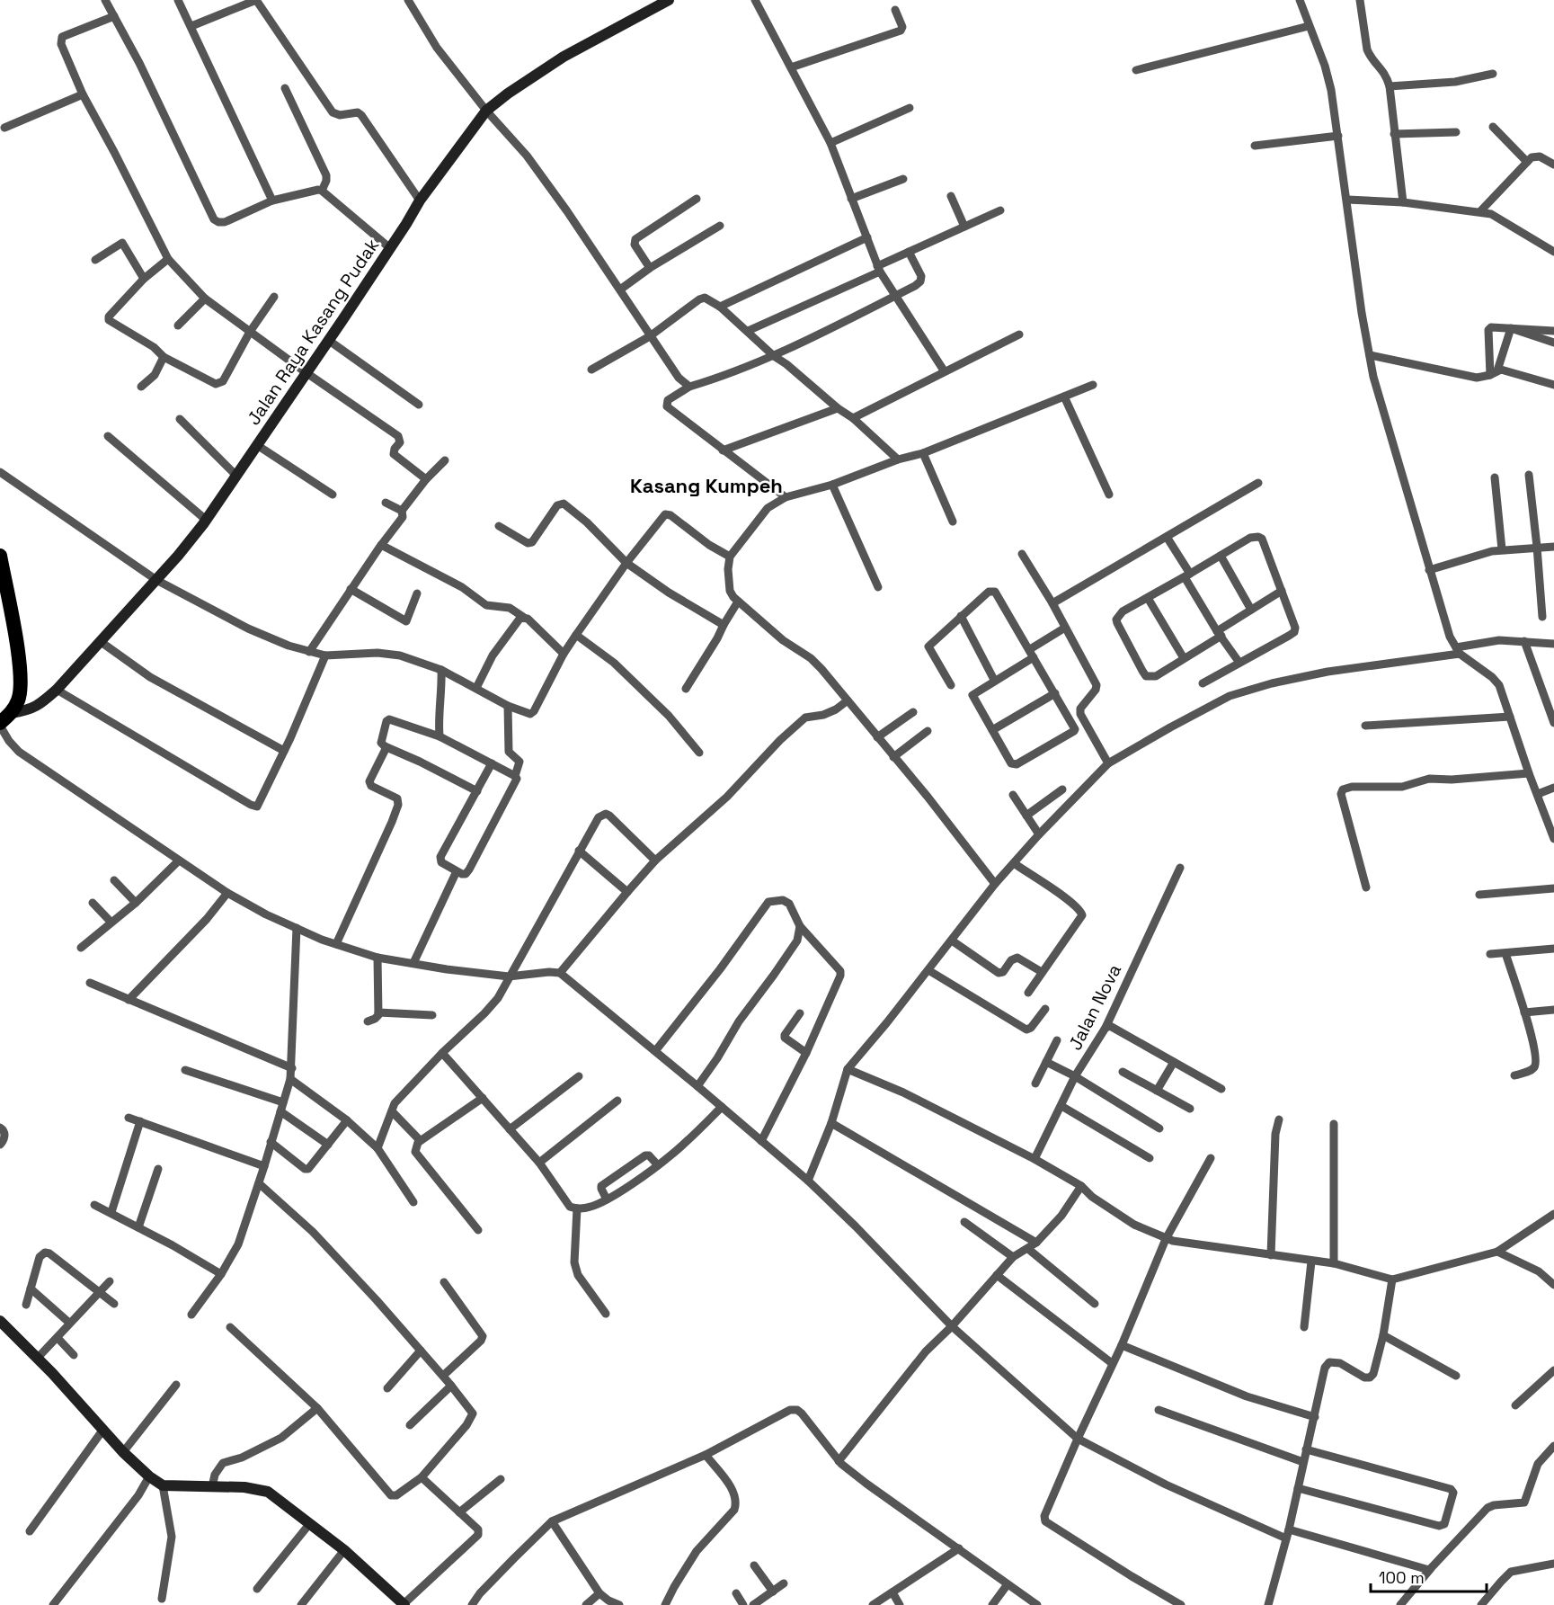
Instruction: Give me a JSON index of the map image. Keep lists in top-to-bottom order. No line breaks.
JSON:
{"streets":{"street":["Jalan Raya Kasang Pudak","Jalan Nova"]},"districts":["Kasang Kumpeh"],"scale_bar":"100 m"}
